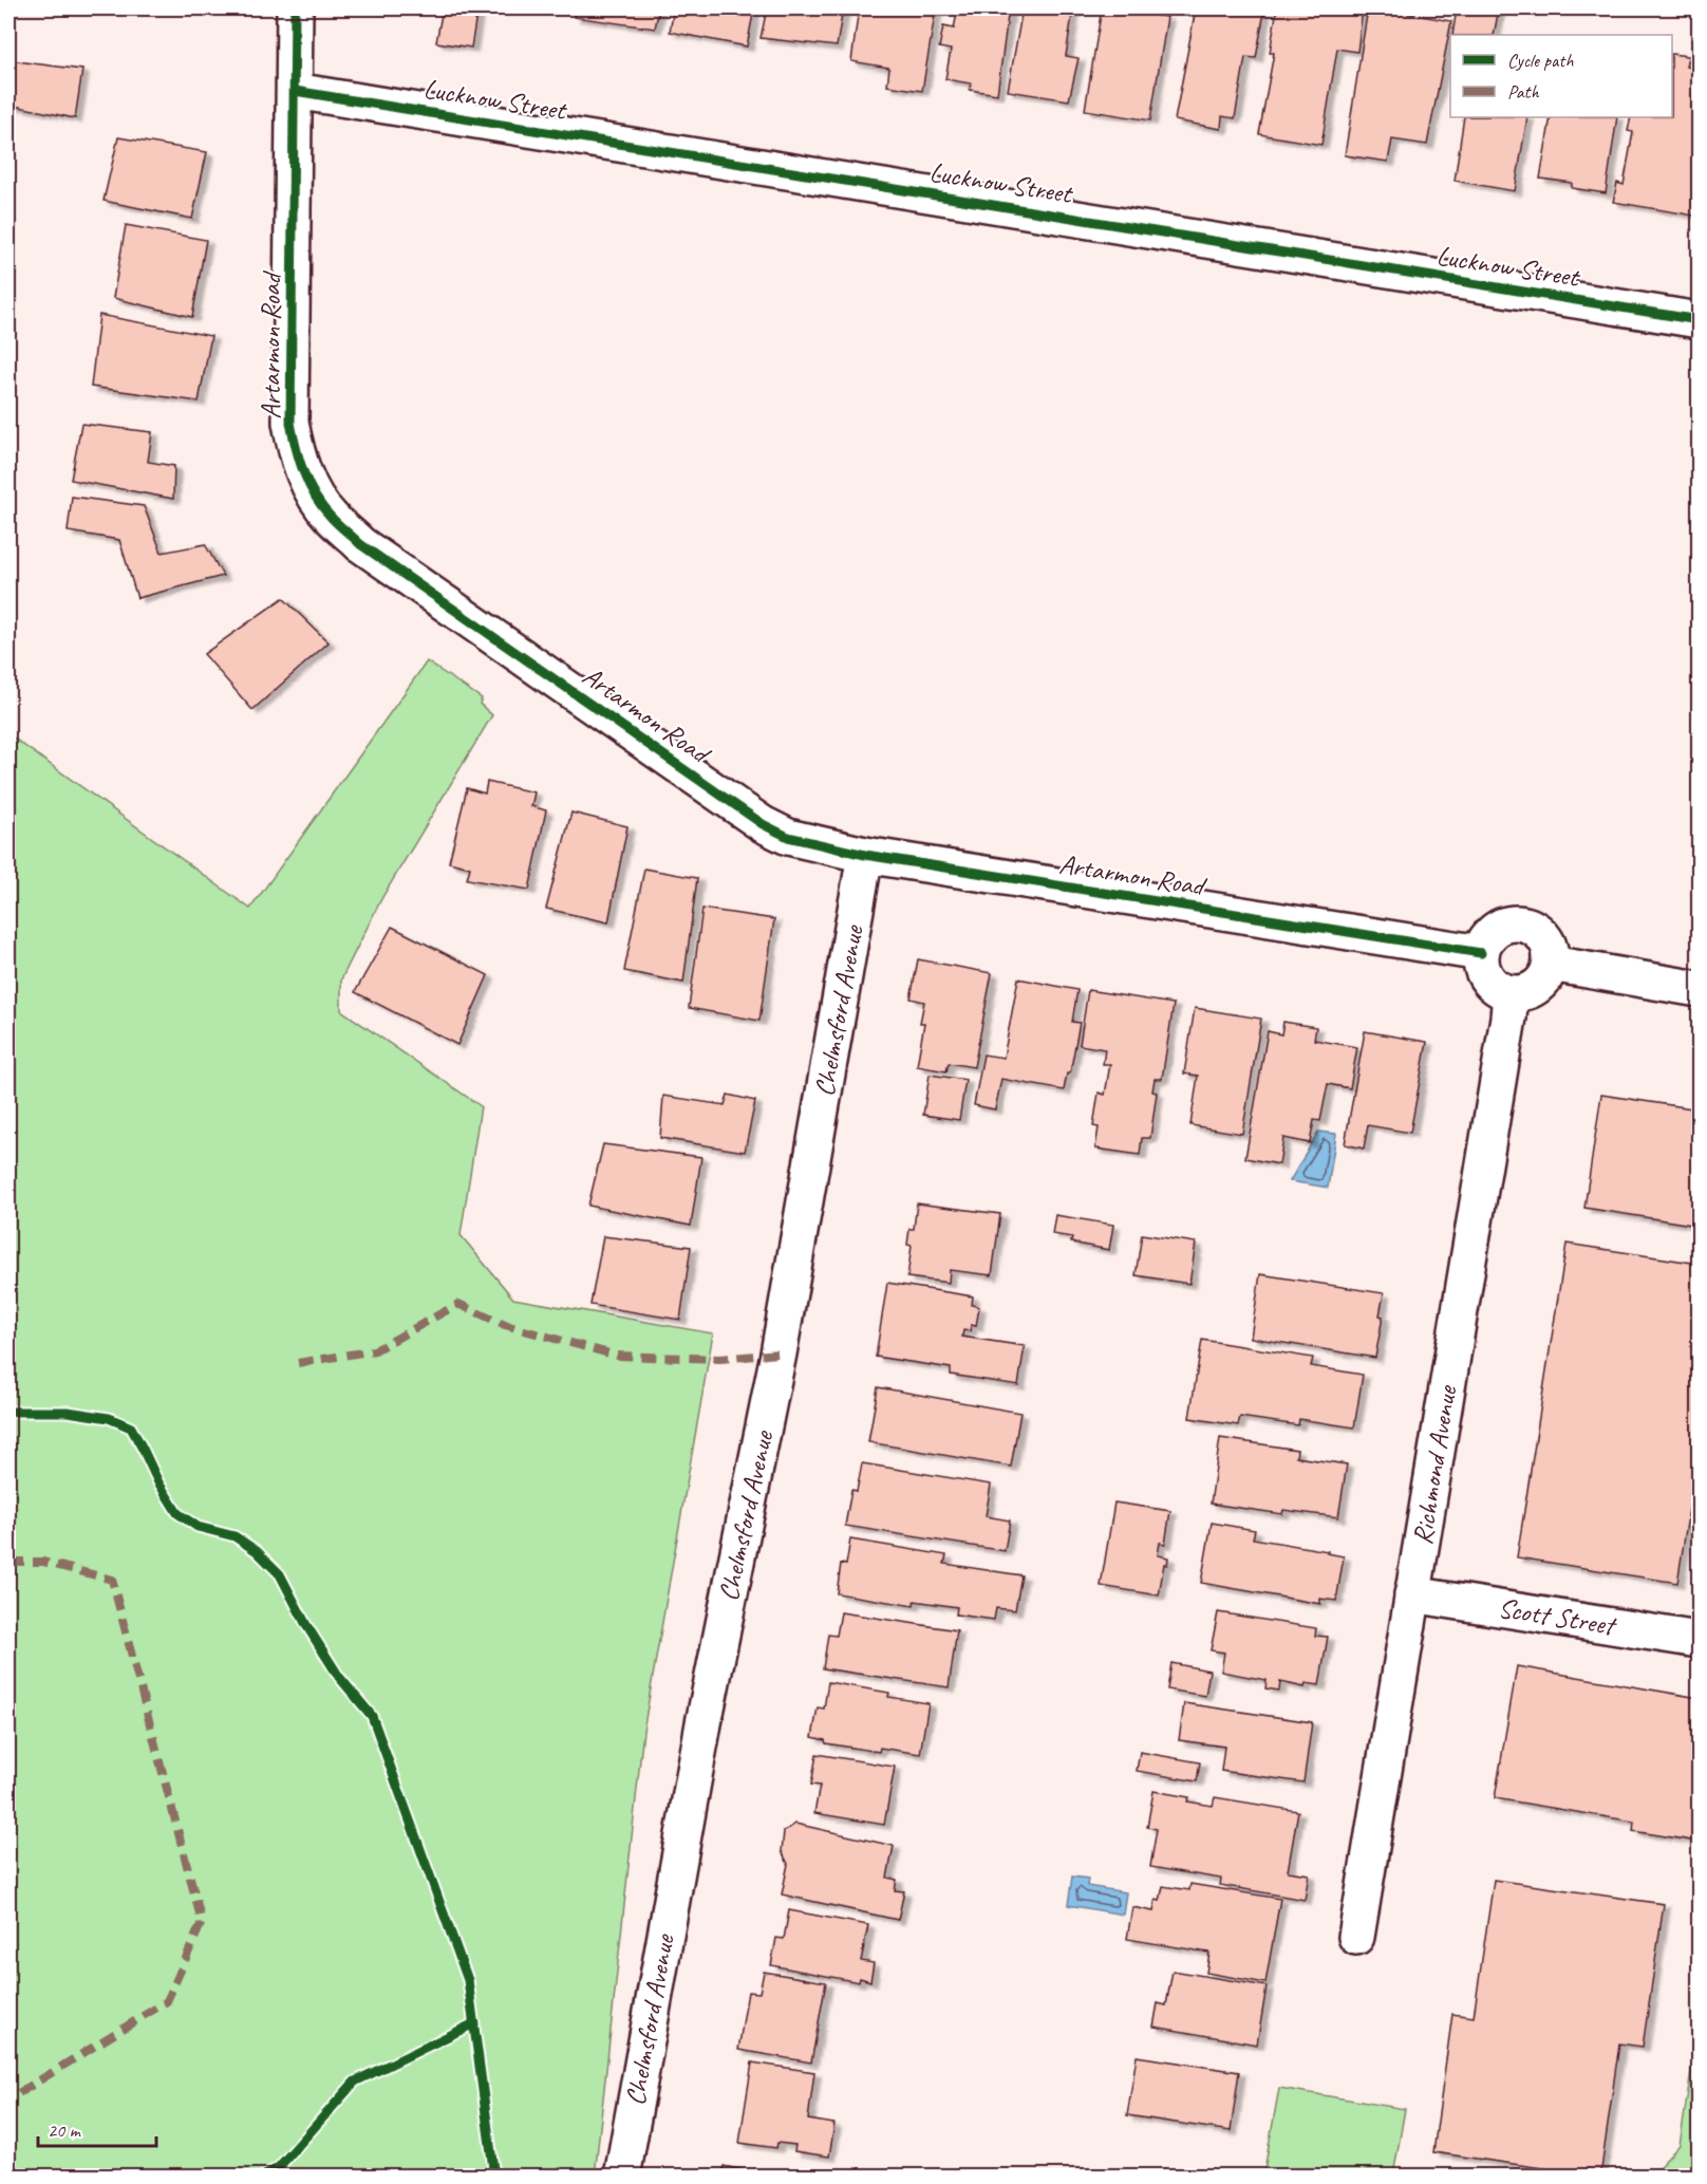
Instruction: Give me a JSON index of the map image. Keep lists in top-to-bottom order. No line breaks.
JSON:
{"streets":{"street":["Lucknow Street","Artarmon Road","Chelmsford Avenue","Richmond Avenue","Scott Street"]},"crossings":[["Lucknow Street","Artarmon Road"],["Artarmon Road","Chelmsford Avenue"],["Artarmon Road","Richmond Avenue"],["Richmond Avenue","Scott Street"]],"legend":["Cycle path","Path"],"scale_bar":"20 m"}
